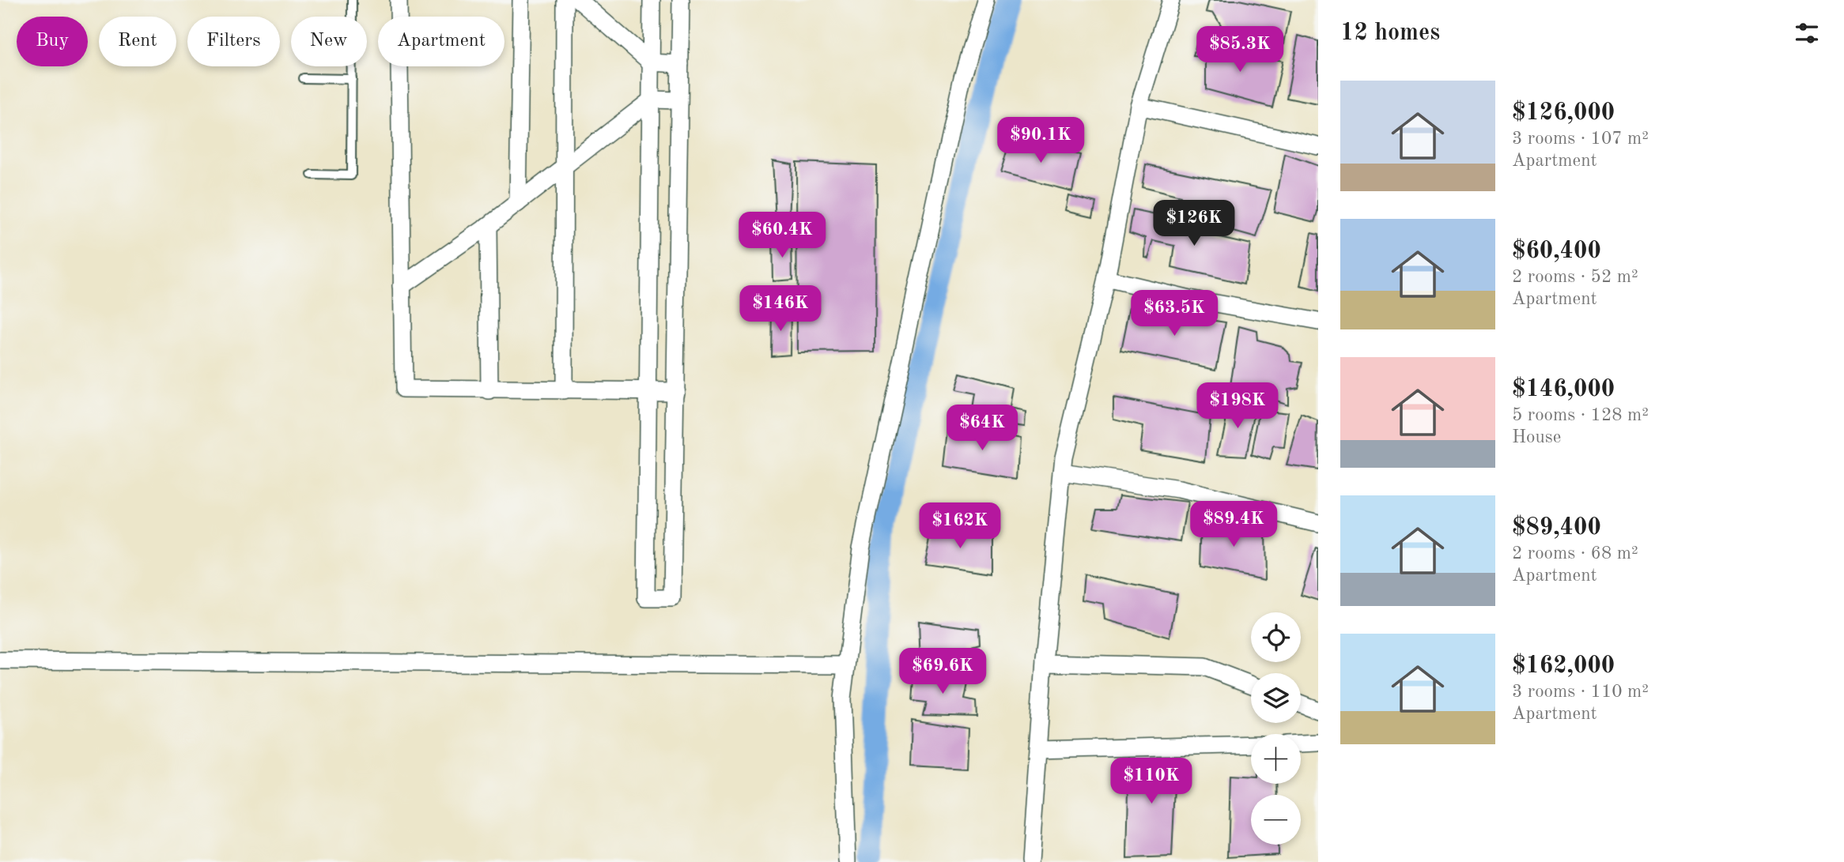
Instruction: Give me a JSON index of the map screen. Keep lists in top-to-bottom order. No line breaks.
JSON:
{"page":{"heading":"12 homes","chip":["Buy","Rent","Filters","New","Apartment"],"price":["$85.3K","$90.1K","$126K","$60.4K","$146K","$63.5K","$198K","$64K","$89.4K","$162K","$69.6K","$110K"],"list":[{"name":"$126,000","note":"3 rooms · 107 m² · Apartment"},{"name":"$60,400","note":"2 rooms · 52 m² · Apartment"},{"name":"$146,000","note":"5 rooms · 128 m² · House"},{"name":"$89,400","note":"2 rooms · 68 m² · Apartment"},{"name":"$162,000","note":"3 rooms · 110 m² · Apartment"}],"map_buttons":["+","−"]}}
